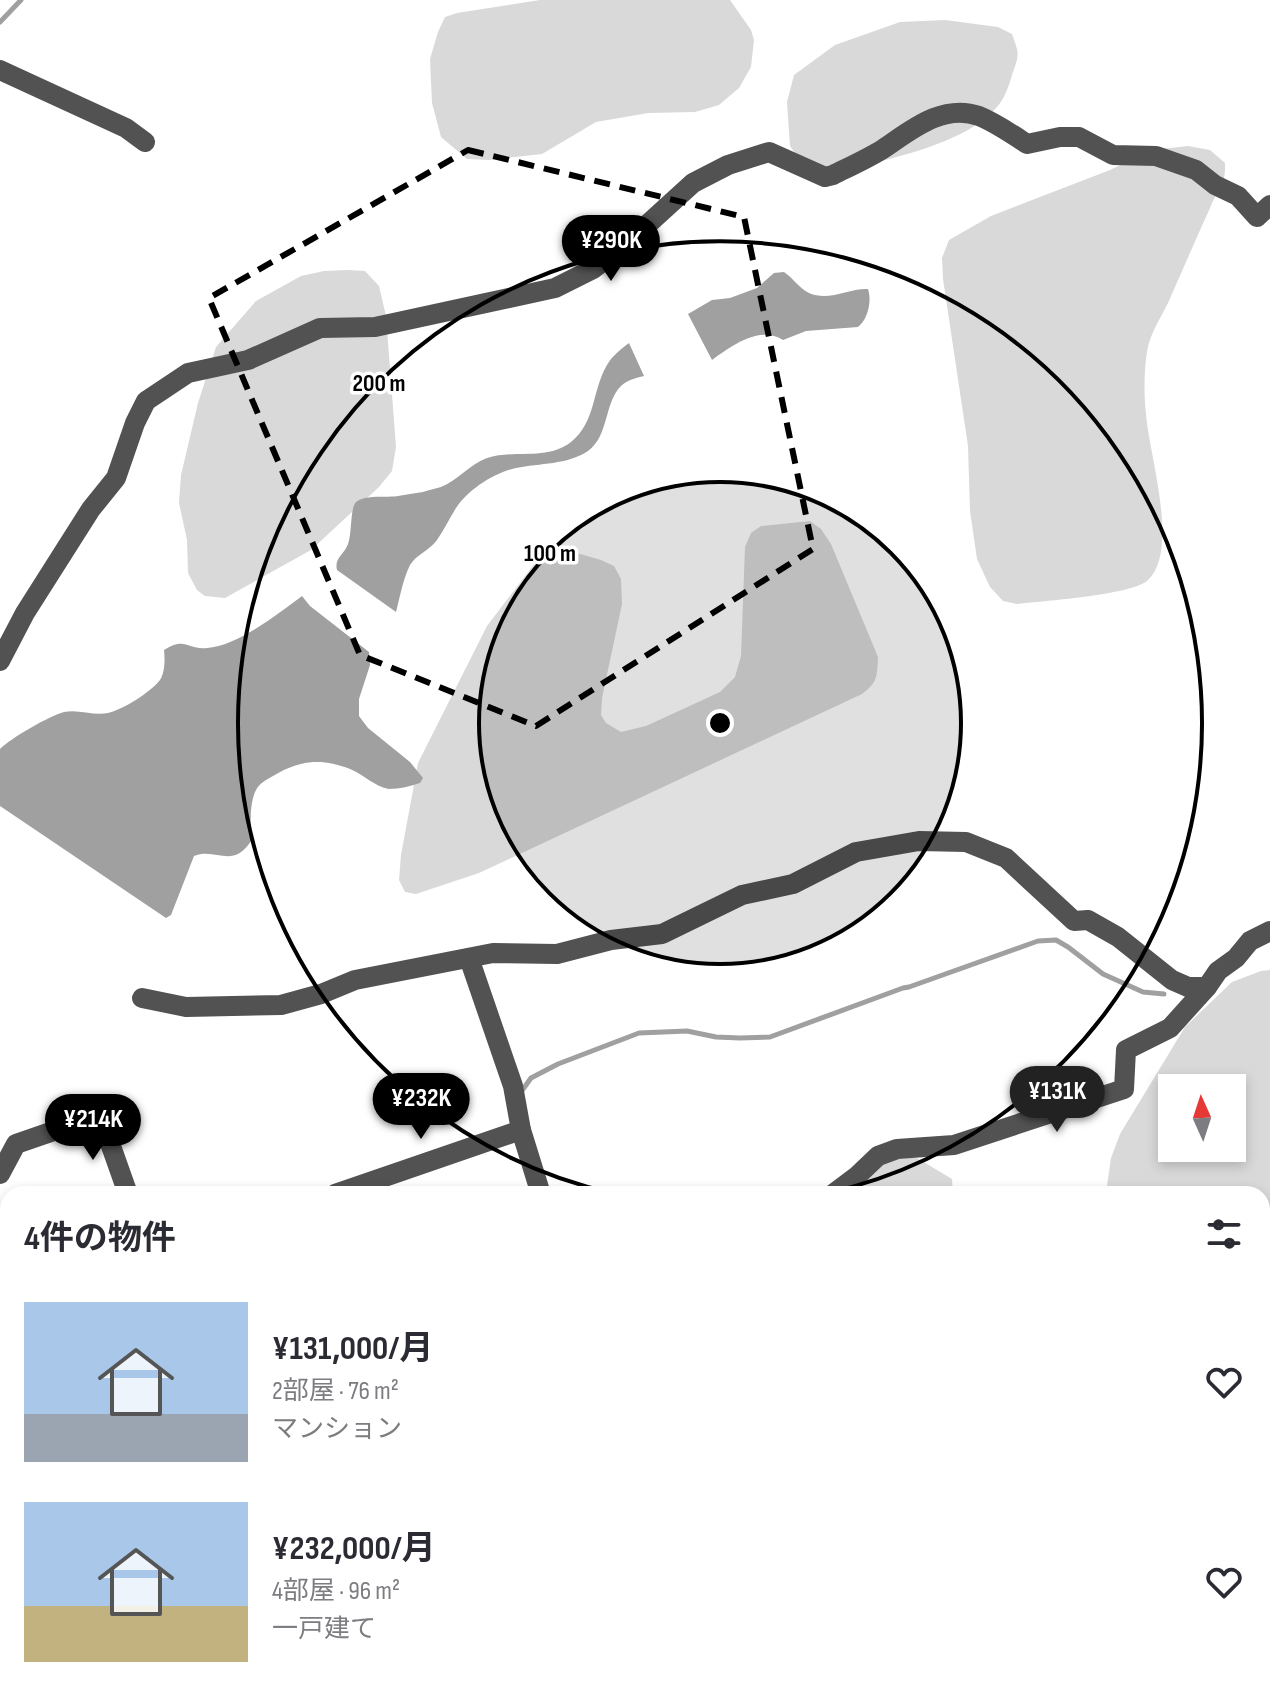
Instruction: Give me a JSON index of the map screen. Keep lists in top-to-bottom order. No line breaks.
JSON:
{"north":"top","page":{"price":["¥290K","¥131K","¥232K","¥214K"],"heading":"4件の物件","list":[{"name":"¥131,000/月","note":"2部屋 · 76 m² · マンション"},{"name":"¥232,000/月","note":"4部屋 · 96 m² · 一戸建て"}]},"rings":["200 m","100 m"]}
